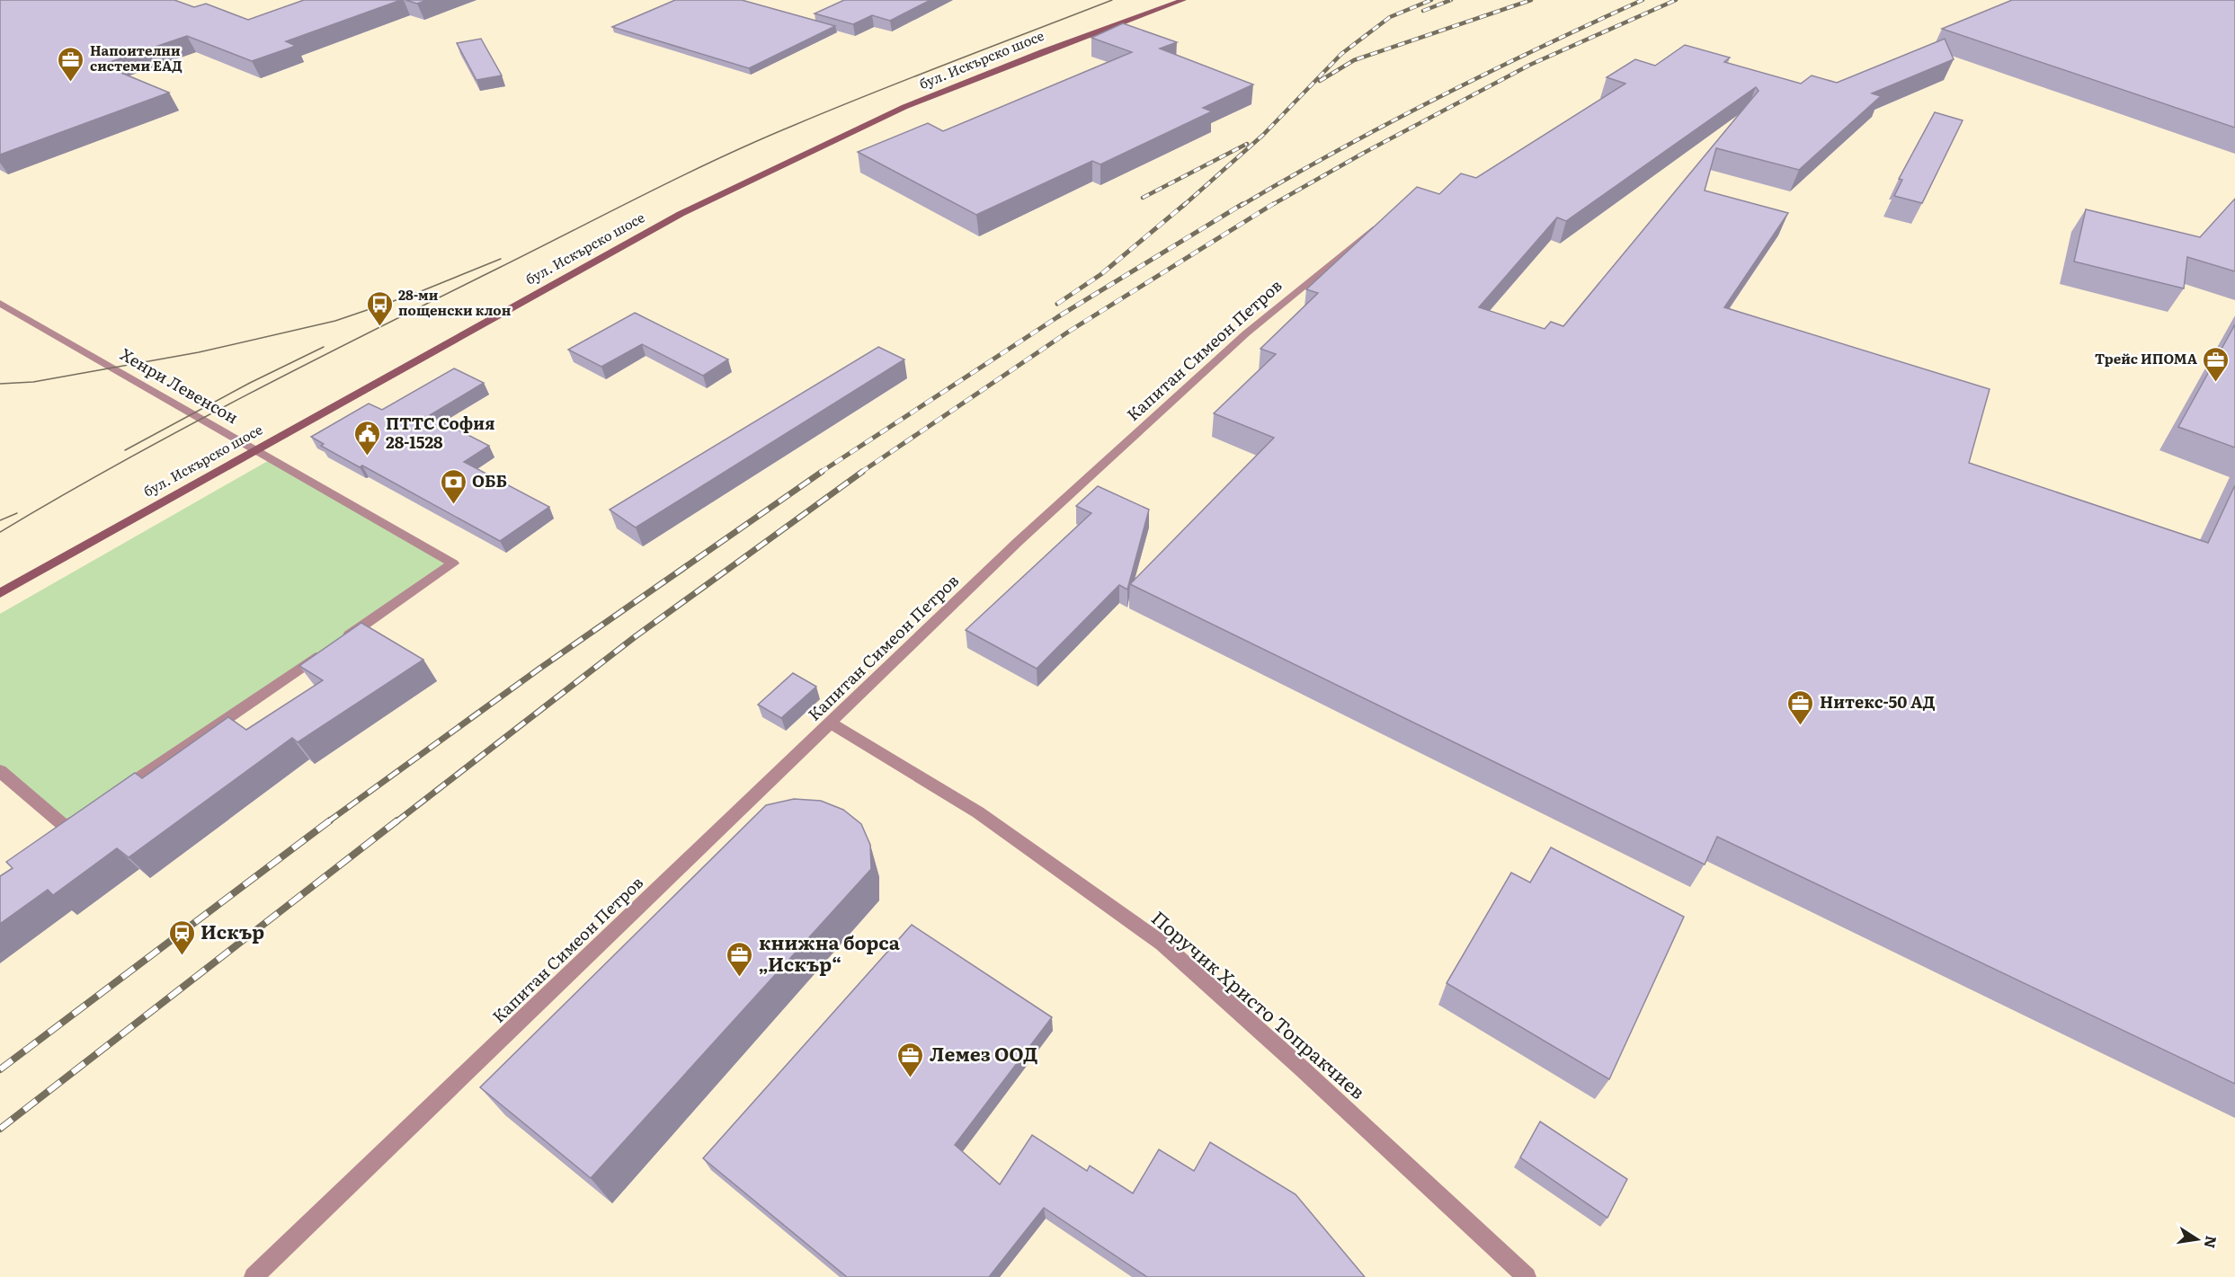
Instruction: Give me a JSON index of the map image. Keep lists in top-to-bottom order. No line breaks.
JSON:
{"streets":{"main road":["бул. Искърско шосе"],"street":["Капитан Симеон Петров","Хенри Левенсон","Поручик Христо Топракчиев"]},"crossings":[["бул. Искърско шосе","Хенри Левенсон"],["Капитан Симеон Петров","Поручик Христо Топракчиев"]],"places":{"office":["Напоителни системи ЕАД","Трейс ИПОМА","Нитекс-50 АД","книжна борса „Искър“","Лемез ООД"],"bus stop":["28-ми пощенски клон"],"public building":["ПТТС София 28-1528"],"bank":["ОББ"],"station":["Искър"]},"north":"right"}
